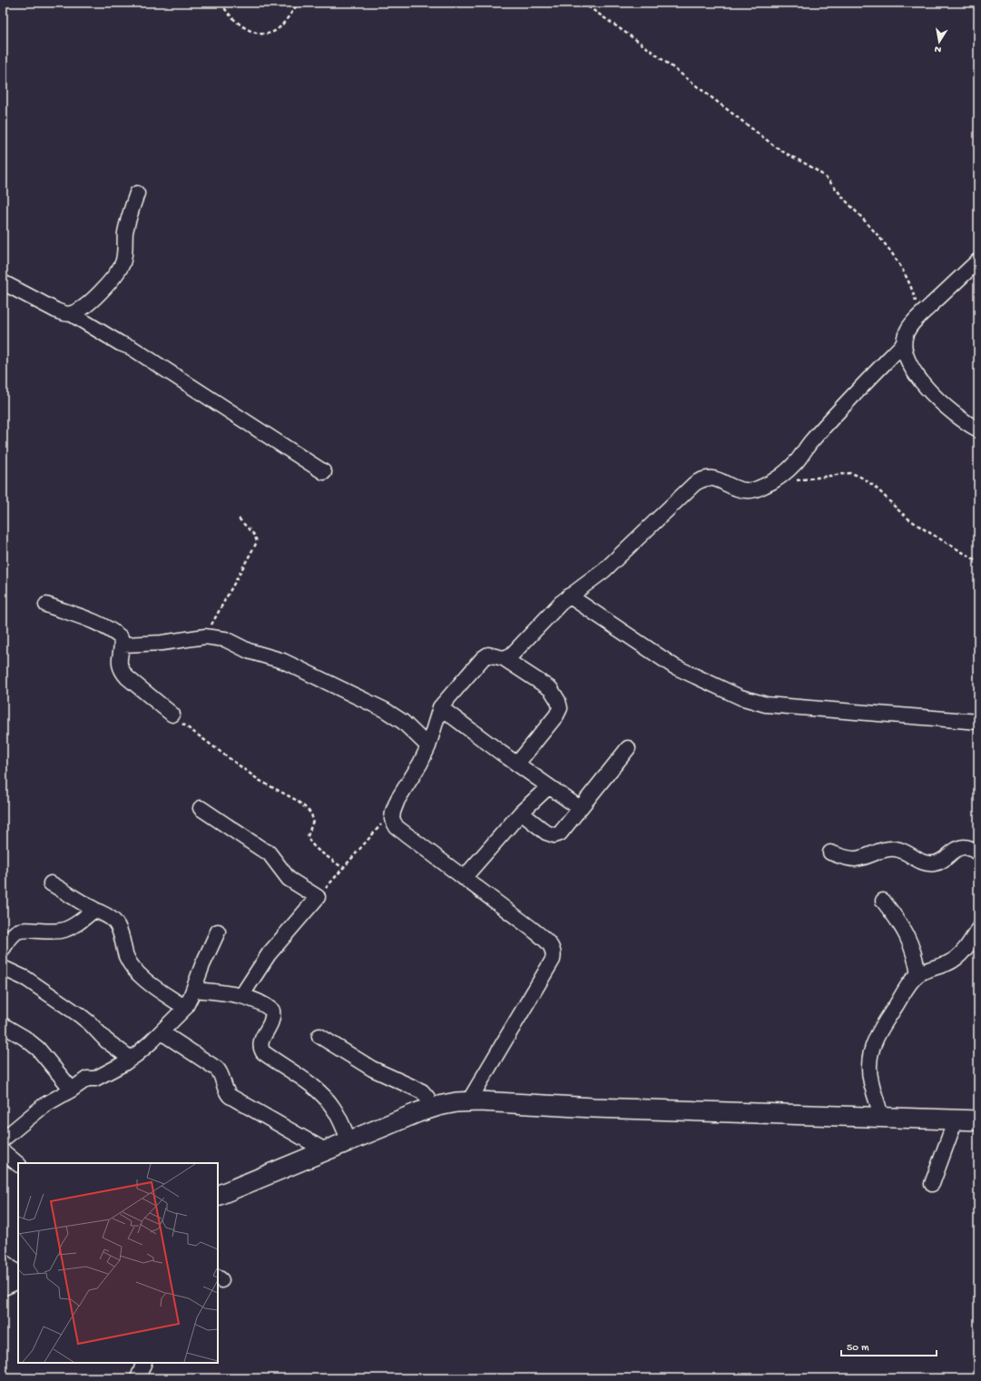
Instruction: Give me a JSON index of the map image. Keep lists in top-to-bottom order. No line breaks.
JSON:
{"scale_bar":"50 m","north":"bottom"}
